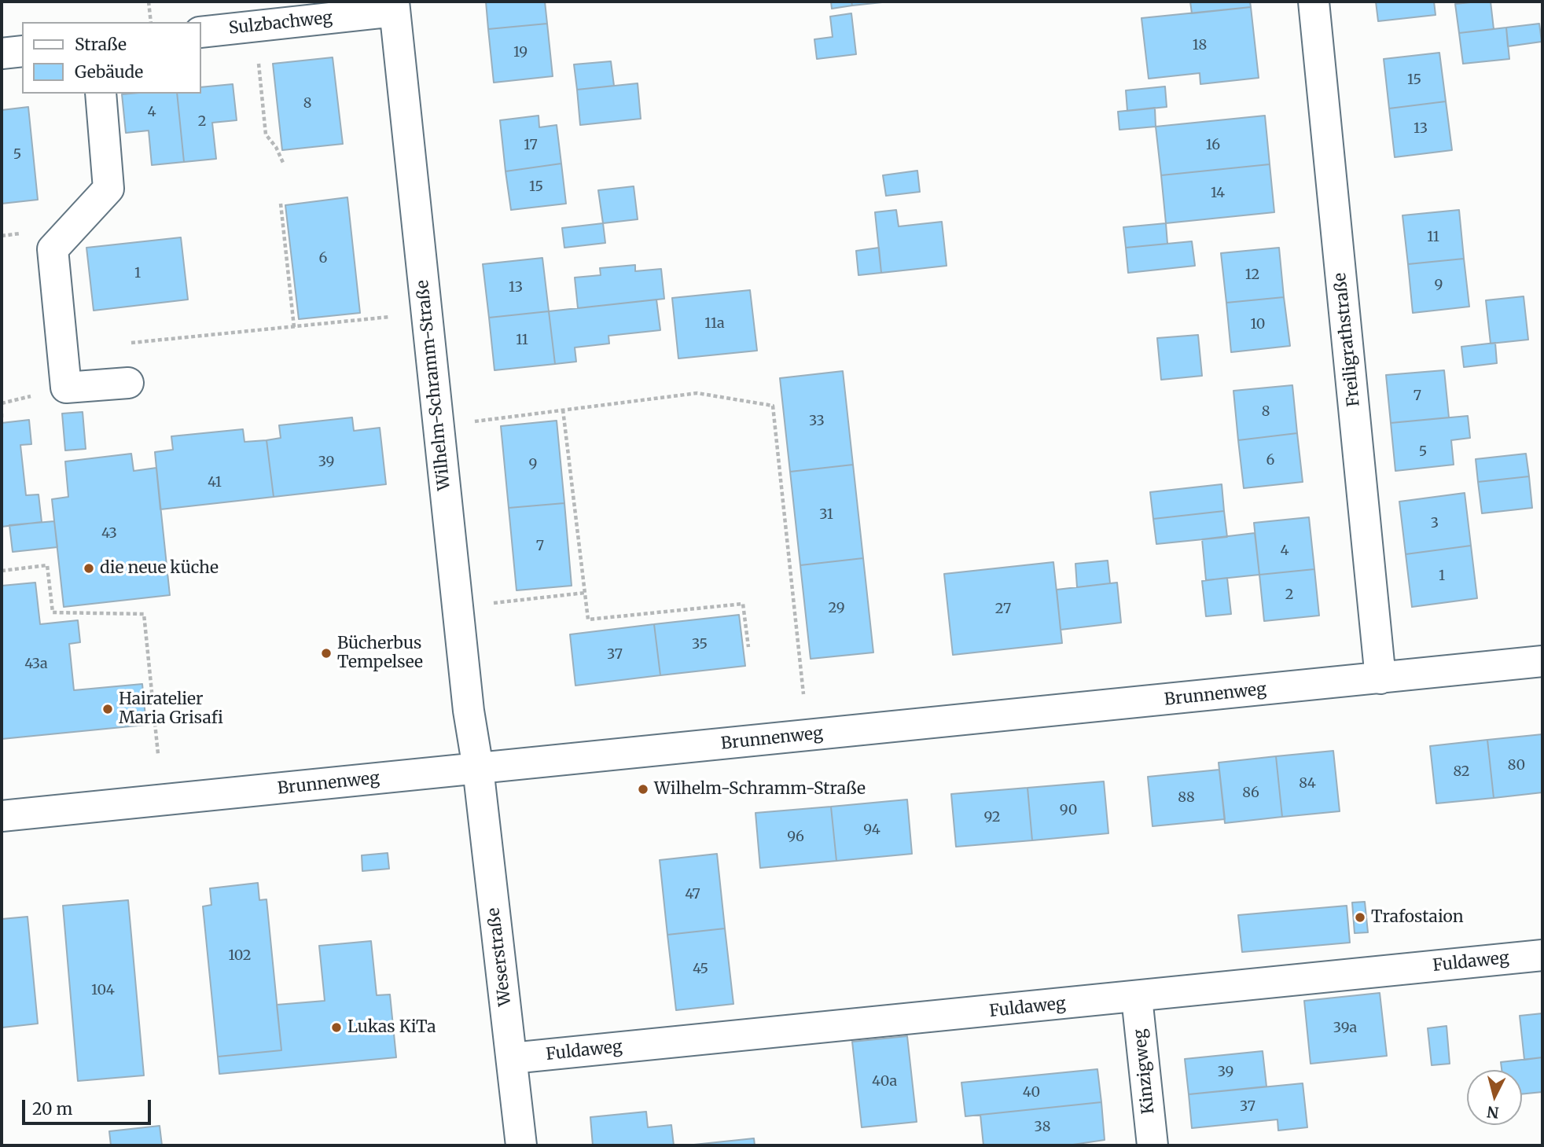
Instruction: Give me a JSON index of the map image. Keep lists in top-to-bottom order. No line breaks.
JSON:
{"streets":{"street":["Sulzbachweg","Freiligrathstraße","Wilhelm-Schramm-Straße","Brunnenweg","Weserstraße","Fuldaweg","Kinzigweg"]},"crossings":[["Sulzbachweg","Wilhelm-Schramm-Straße"],["Freiligrathstraße","Brunnenweg"],["Wilhelm-Schramm-Straße","Brunnenweg"],["Wilhelm-Schramm-Straße","Weserstraße"],["Brunnenweg","Weserstraße"],["Weserstraße","Fuldaweg"],["Fuldaweg","Kinzigweg"]],"places":["die neue küche","Bücherbus Tempelsee","Hairatelier Maria Grisafi","Wilhelm-Schramm-Straße","Trafostaion","Lukas KiTa"],"house_numbers":["18","19","15","8","4","2","13","17","16","5","15","14","11","6","1","12","9","13","11a","10","11","7","8","33","5","6","39","9","41","31","3","43","7","4","1","2","29","27","35","37","43a","80","82","84","86","88","90","92","94","96","47","102","45","104","39a","39","40a","40","37","38"],"legend":["Straße","Gebäude"],"scale_bar":"20 m","north":"bottom"}
